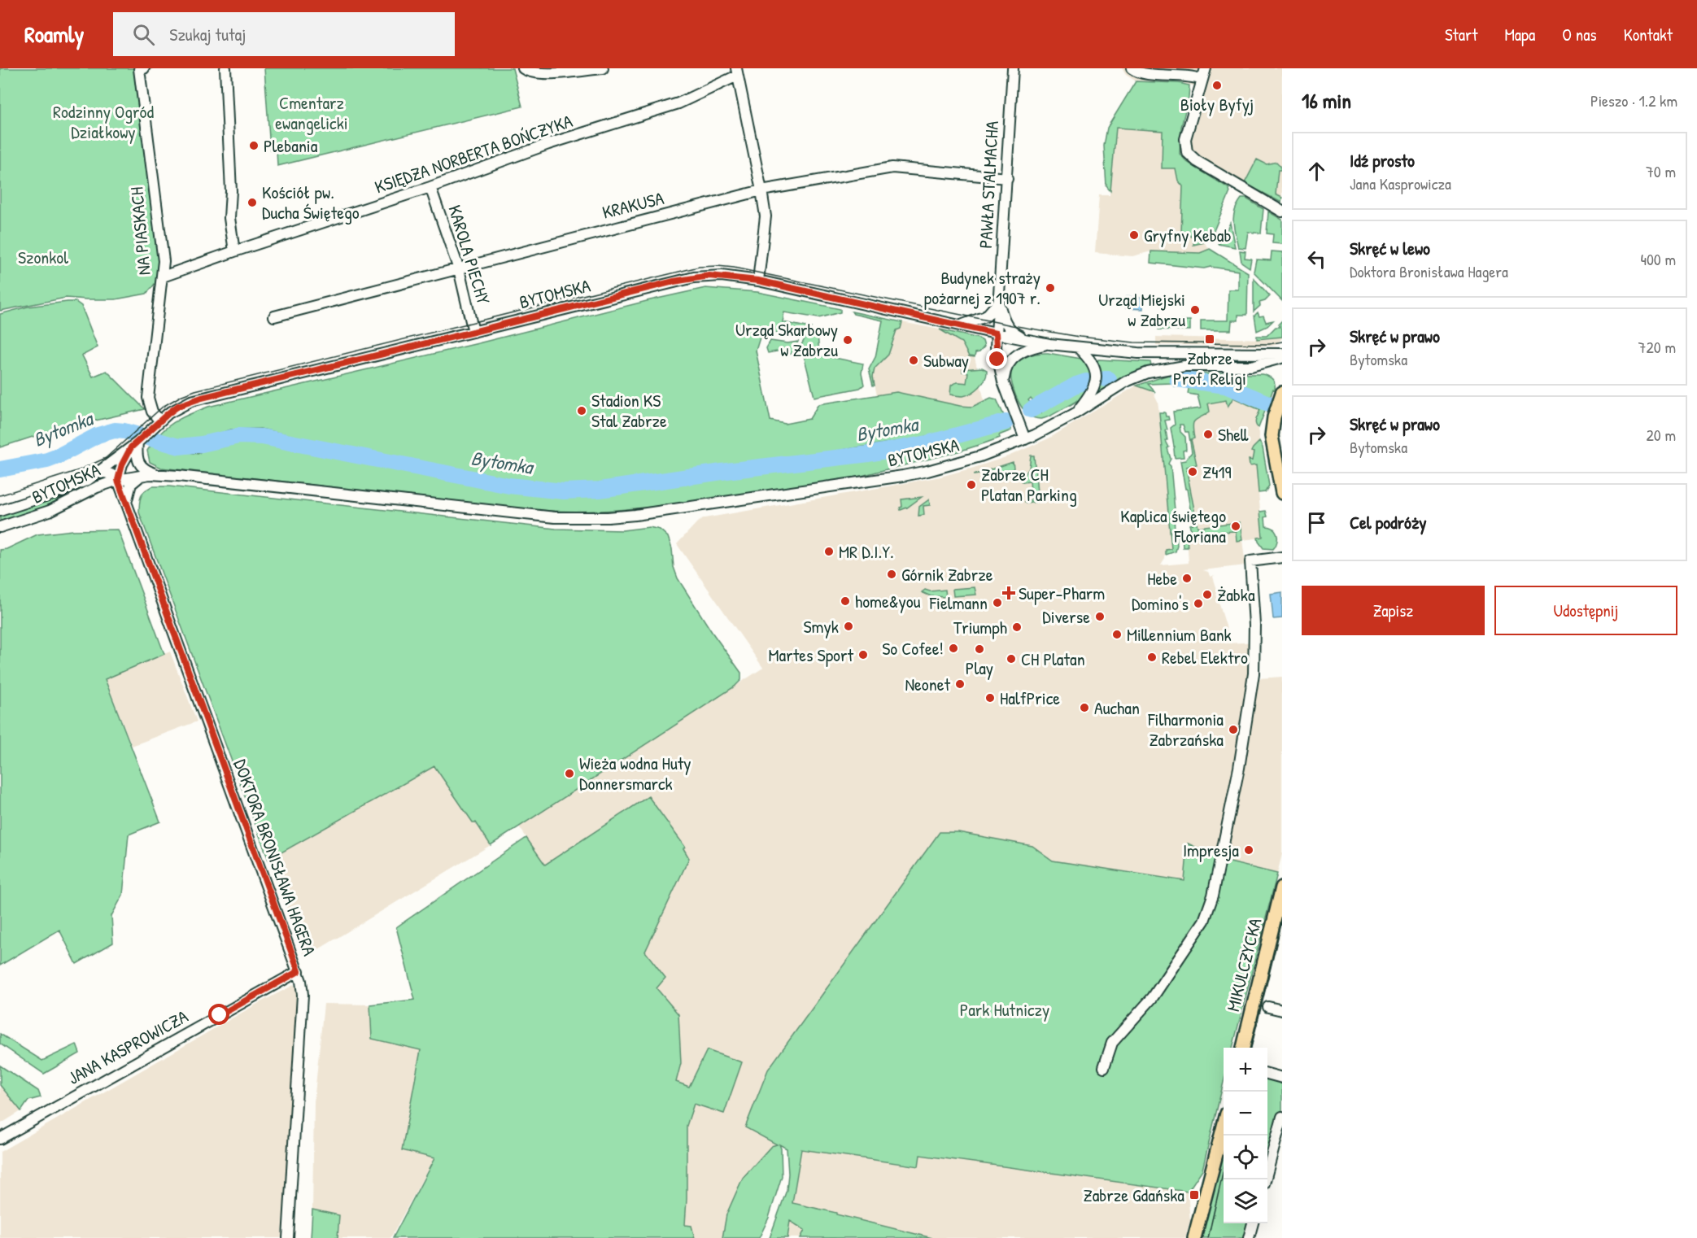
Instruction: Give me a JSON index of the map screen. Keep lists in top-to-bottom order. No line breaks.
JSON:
{"streets":{"main road":["MIKULCZYCKA"],"street":["KSIĘDZA NORBERTA BOŃCZYKA","PAWŁA STALMACHA","KRAKUSA","NA PIASKACH","KAROLA PIECHY","BYTOMSKA","DOKTORA BRONISŁAWA HAGERA","JANA KASPROWICZA"]},"crossings":[["KSIĘDZA NORBERTA BOŃCZYKA","NA PIASKACH"],["KSIĘDZA NORBERTA BOŃCZYKA","KAROLA PIECHY"],["PAWŁA STALMACHA","KRAKUSA"],["PAWŁA STALMACHA","BYTOMSKA"],["KRAKUSA","KAROLA PIECHY"],["NA PIASKACH","BYTOMSKA"],["KAROLA PIECHY","BYTOMSKA"],["BYTOMSKA","DOKTORA BRONISŁAWA HAGERA"],["DOKTORA BRONISŁAWA HAGERA","JANA KASPROWICZA"]],"water":["Bytomka"],"parks":["Cmentarz ewangelicki","Rodzinny Ogród Działkowy","Szonkol","Park Hutniczy"],"places":{"other":["Bioły Byfyj","Plebania","Kościół pw. Ducha Świętego","Gryfny Kebab","Budynek straży pożarnej z 1907 r.","Urząd Miejski w Zabrzu","Urząd Skarbowy w Zabrzu","Subway","Stadion KS Stal Zabrze","Shell","Z419","Zabrze CH Platan Parking","Kaplica świętego Floriana","MR D.I.Y.","Górnik Zabrze","Hebe","Żabka","home&you","Fielmann","Domino's","Diverse","Smyk","Triumph","Millennium Bank","So Cofee!","Play","Martes Sport","Rebel Elektro","CH Platan","Neonet","HalfPrice","Auchan","Filharmonia Zabrzańska","Wieża wodna Huty Donnersmarck","Impresja"],"transit":["Zabrze Prof. Religi","Zabrze Gdańska"],"health":["Super-Pharm"]},"page":{"header":"Roamly","search":"Szukaj tutaj","nav":["Start","Mapa","O nas","Kontakt"],"heading":["16 min","Pieszo · 1.2 km"],"list":[["Idź prosto","Jana Kasprowicza","70 m"],["Skręć w lewo","Doktora Bronisława Hagera","400 m"],["Skręć w prawo","Bytomska","720 m"],["Skręć w prawo","Bytomska","20 m"],"Cel podróży"],"buttons":["Zapisz","Udostępnij"],"map_buttons":["+","−"]}}
